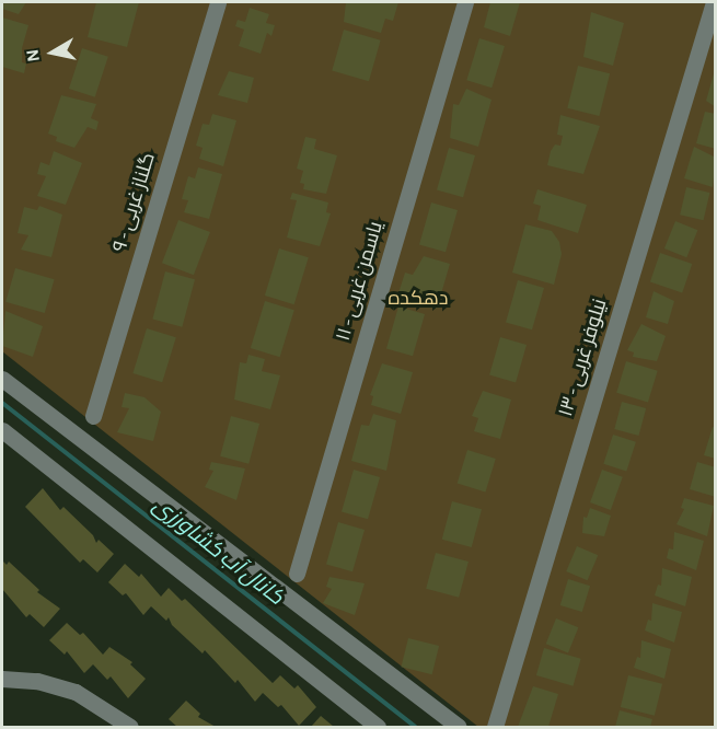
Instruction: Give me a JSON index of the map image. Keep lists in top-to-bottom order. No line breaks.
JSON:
{"streets":{"street":["گلناز غربی - ۹","یاسمن غربی - ۱۱","نیلوفر غربی - ۱۳"]},"water":["کانال آب کشاورزی"],"parks":["دهکده"],"north":"left"}
